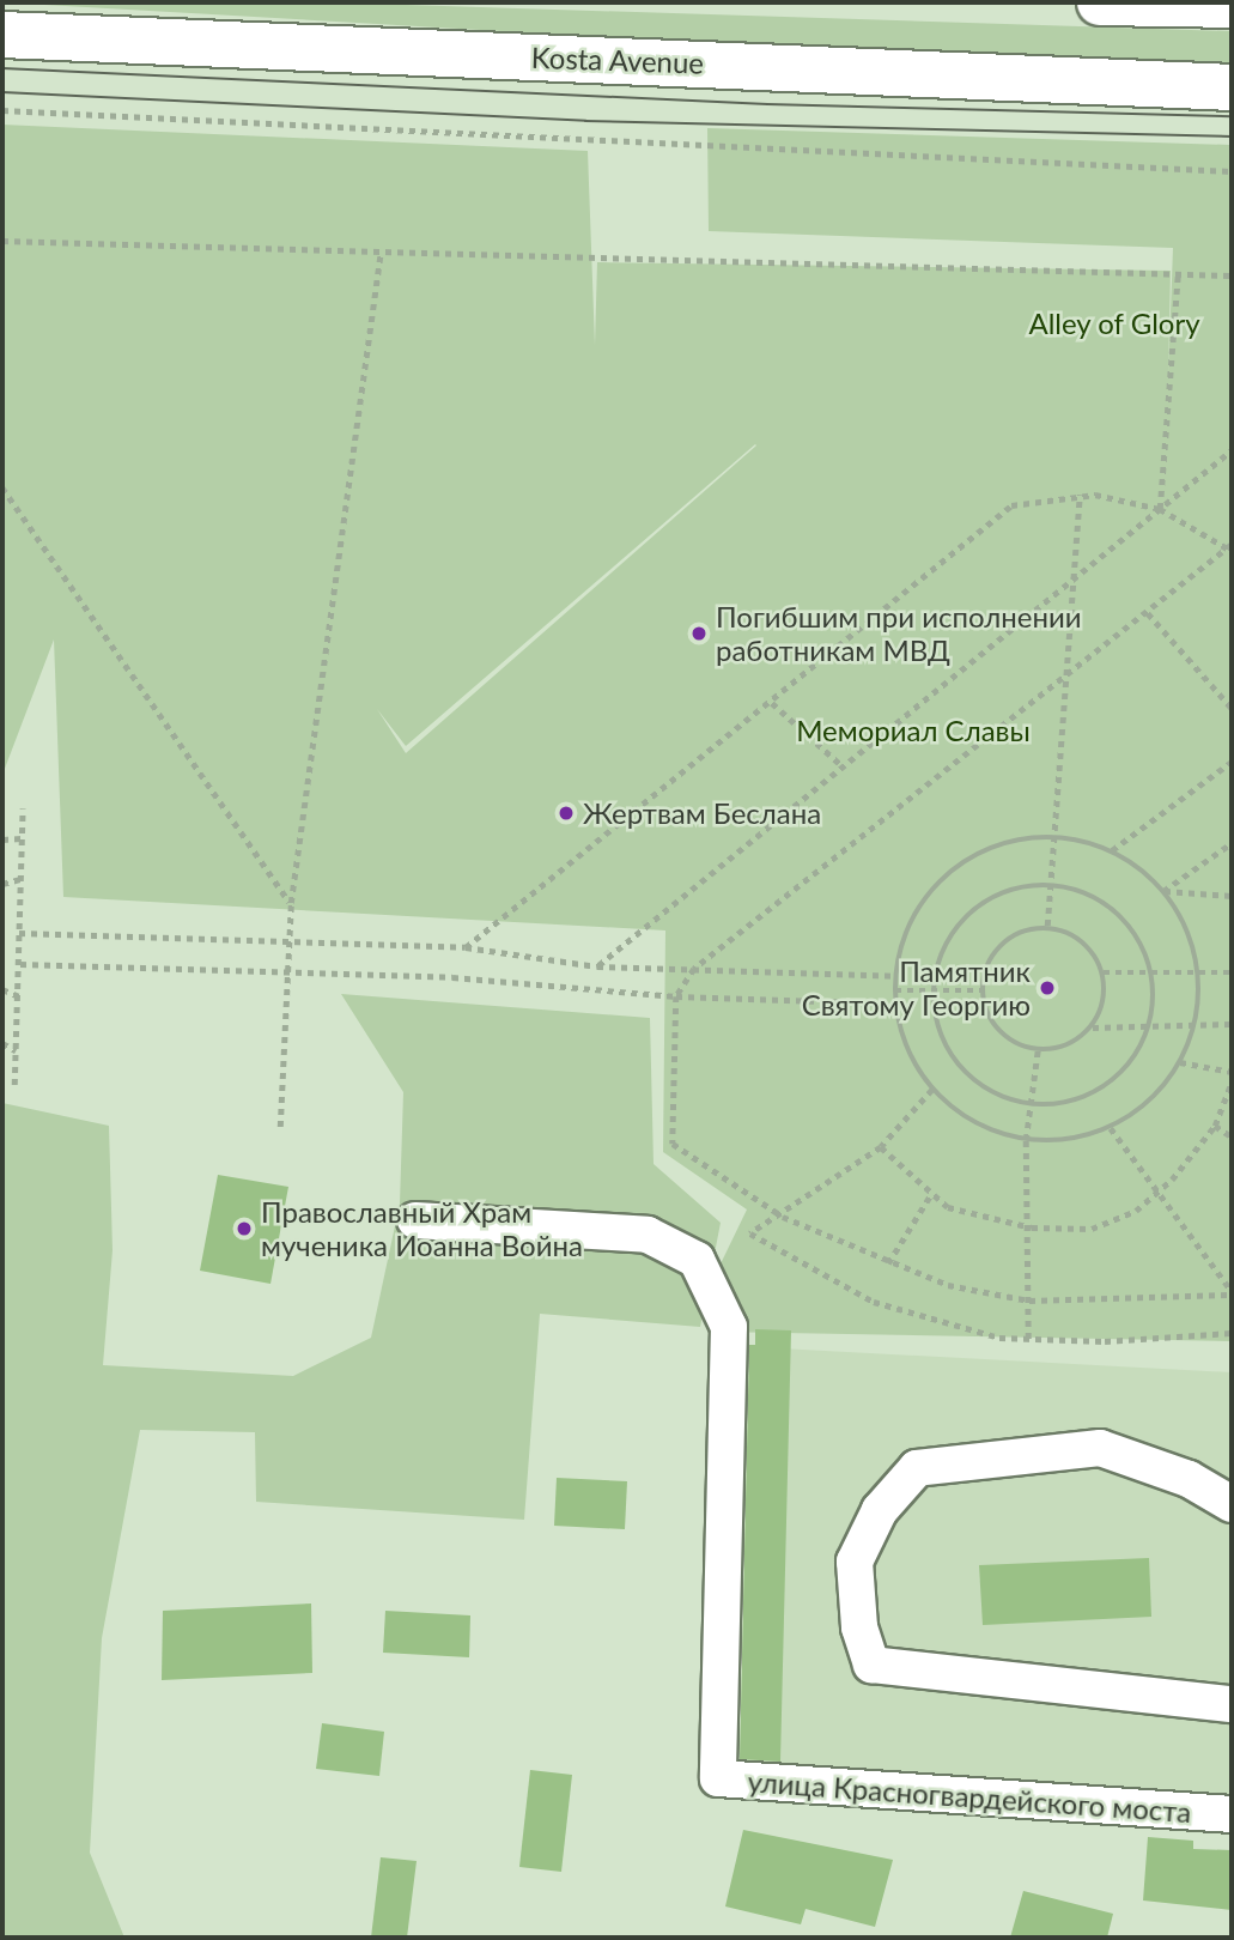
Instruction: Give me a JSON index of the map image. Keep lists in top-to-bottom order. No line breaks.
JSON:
{"streets":{"main road":["Kosta Avenue"],"street":["улица Красногвардейского моста"]},"parks":["Alley of Glory","Мемориал Славы"],"places":["Погибшим при исполнении работникам МВД","Жертвам Беслана","Памятник Святому Георгию","Православный Храм мученика Иоанна Война"]}
